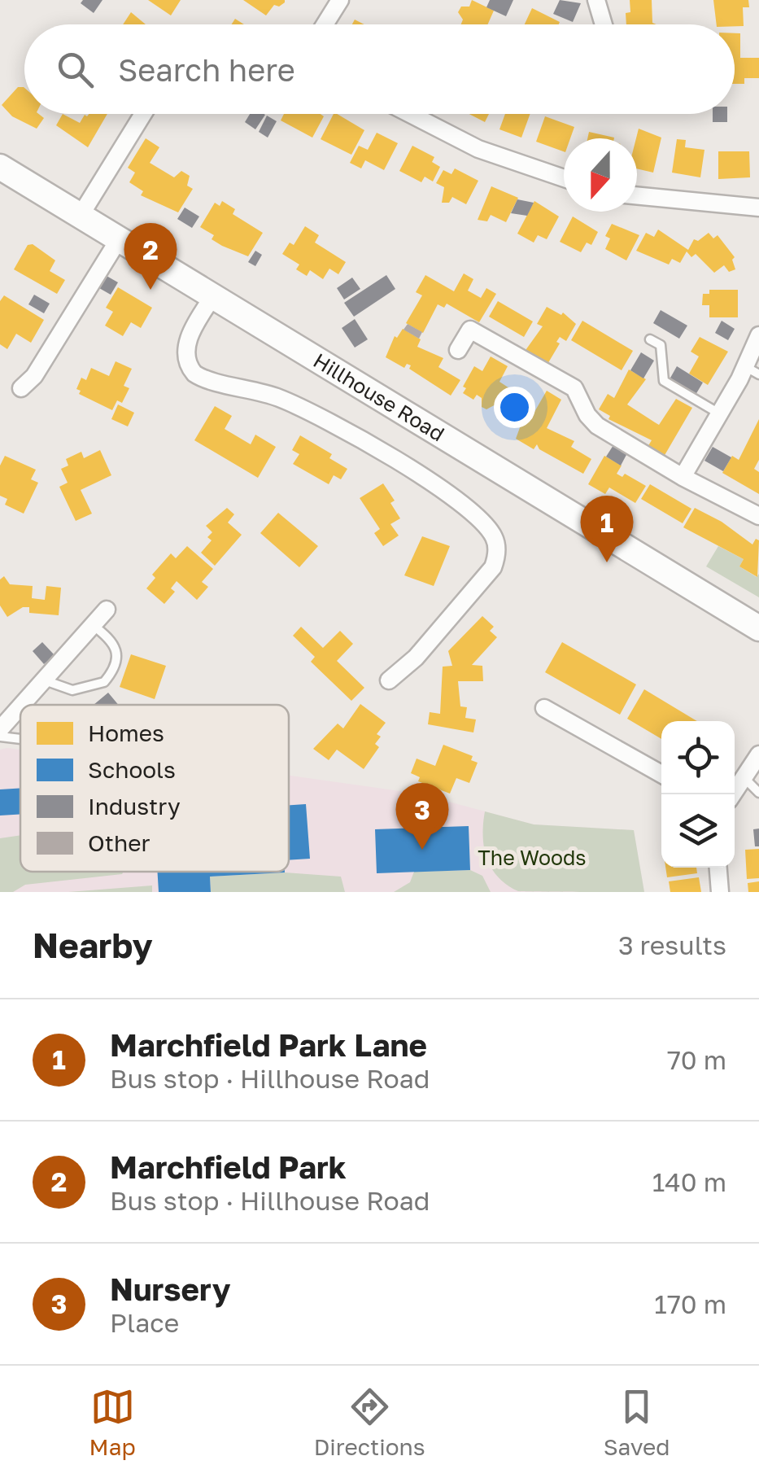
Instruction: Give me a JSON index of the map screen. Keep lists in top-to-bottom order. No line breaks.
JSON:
{"streets":{"main road":["Hillhouse Road"]},"parks":["The Woods"],"legend":["Homes","Schools","Industry","Other"],"north":"bottom","page":{"search":"Search here","pins":["2","1","3"],"heading":["Nearby","3 results"],"list":[{"mark":"1","name":"Marchfield Park Lane","note":"Bus stop · Hillhouse Road","value":"70 m"},{"mark":"2","name":"Marchfield Park","note":"Bus stop · Hillhouse Road","value":"140 m"},{"mark":"3","name":"Nursery","note":"Place","value":"170 m"}],"nav":["Map","Directions","Saved"]}}
